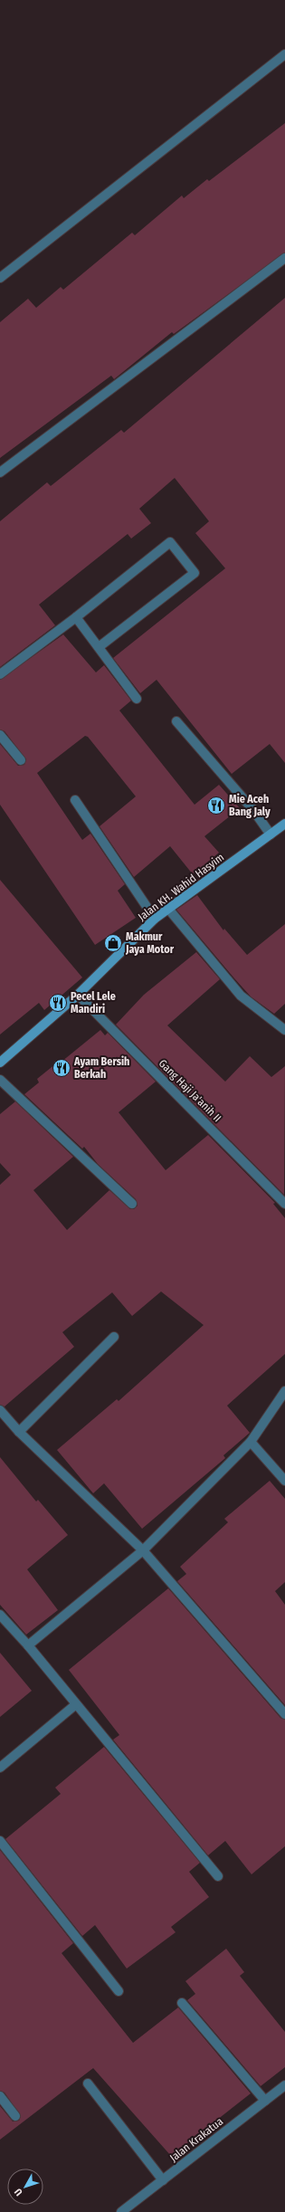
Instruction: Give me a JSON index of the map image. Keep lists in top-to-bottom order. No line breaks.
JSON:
{"streets":{"street":["Jalan KH. Wahid Hasyim","Gang Haji Ja'anih II","Jalan Krakatua"]},"crossings":[["Jalan KH. Wahid Hasyim","Gang Haji Ja'anih II"]],"places":{"restaurant":["Mie Aceh Bang Jaly","Pecel Lele Mandiri","Ayam Bersih Berkah"],"shop":["Makmur Jaya Motor"]},"north":"bottom left"}
